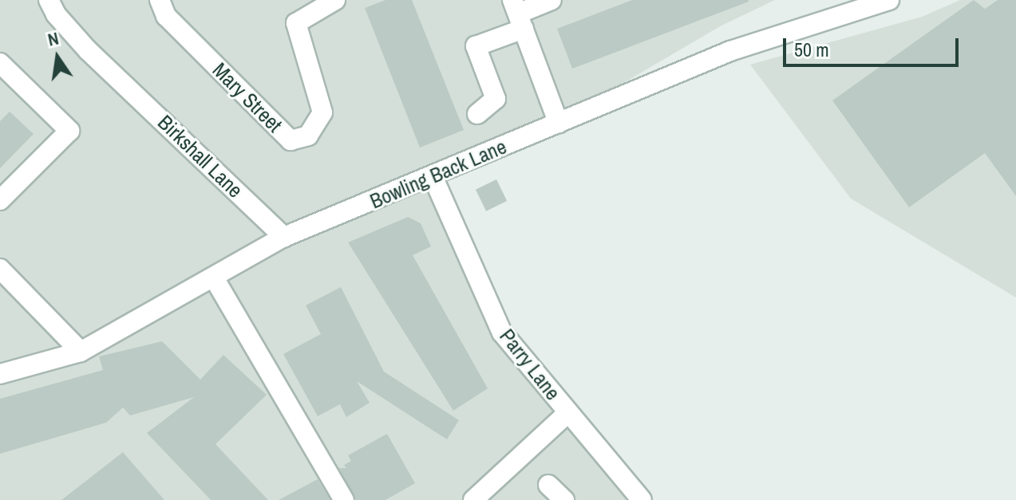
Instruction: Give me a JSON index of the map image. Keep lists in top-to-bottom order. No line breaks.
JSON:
{"streets":{"street":["Mary Street","Birkshall Lane","Bowling Back Lane","Parry Lane"]},"crossings":[["Birkshall Lane","Bowling Back Lane"],["Bowling Back Lane","Parry Lane"]],"scale_bar":"50 m","north":"top"}
